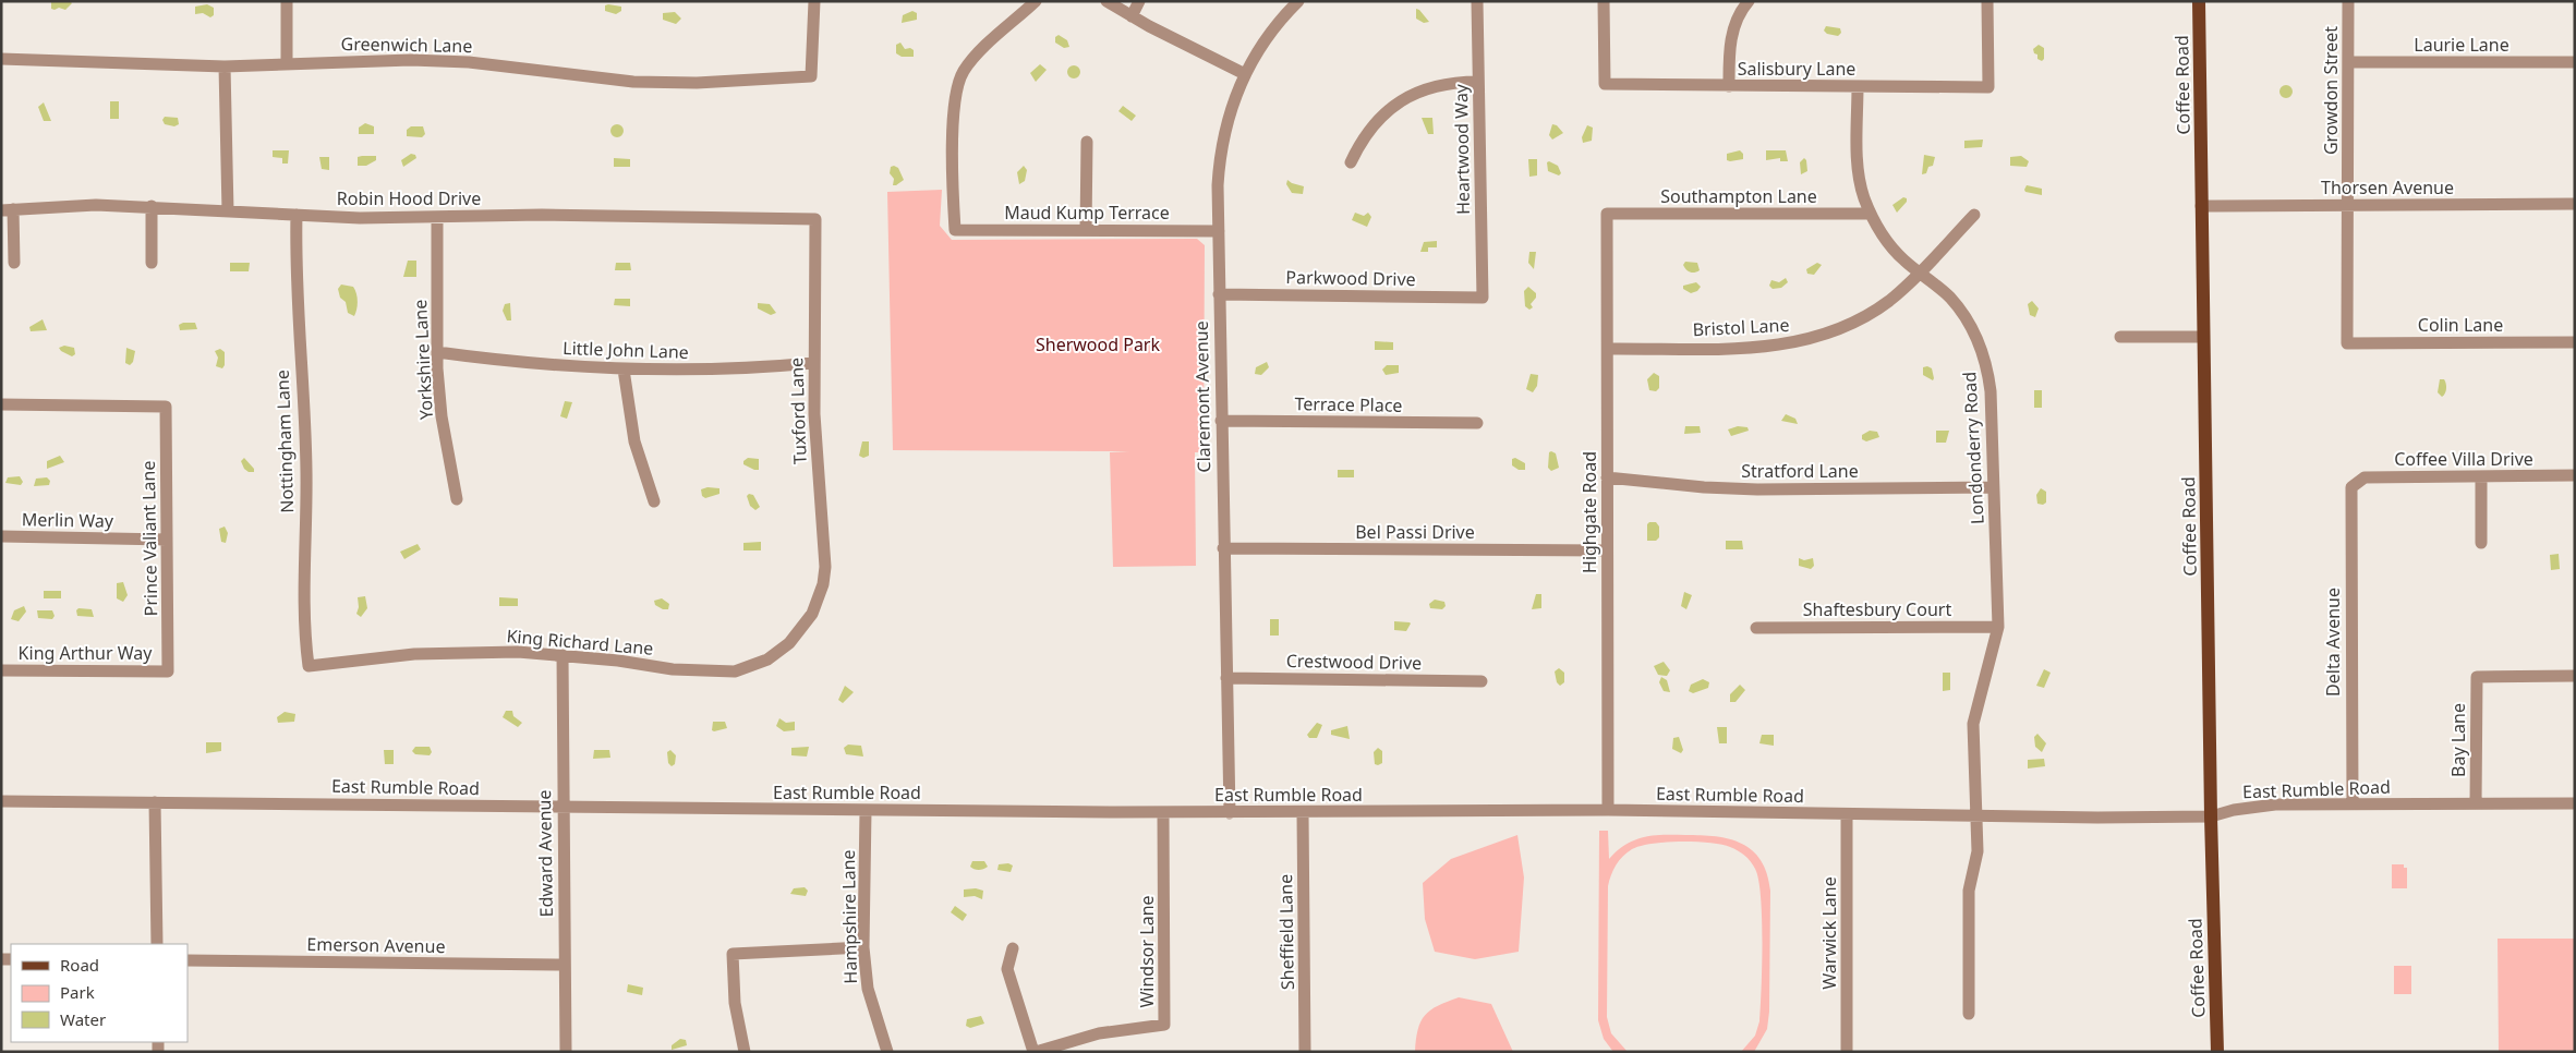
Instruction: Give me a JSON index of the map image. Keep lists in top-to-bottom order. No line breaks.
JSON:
{"streets":{"main road":["Coffee Road"],"street":["Greenwich Lane","Laurie Lane","Salisbury Lane","Growdon Street","Heartwood Way","Thorsen Avenue","Southampton Lane","Robin Hood Drive","Maud Kump Terrace","Parkwood Drive","Colin Lane","Bristol Lane","Little John Lane","Yorkshire Lane","Claremont Avenue","Terrace Place","Tuxford Lane","Nottingham Lane","Londonderry Road","Coffee Villa Drive","Stratford Lane","Highgate Road","Merlin Way","Bel Passi Drive","Prince Valiant Lane","Shaftesbury Court","King Richard Lane","Delta Avenue","King Arthur Way","Crestwood Drive","Bay Lane","East Rumble Road","Edward Avenue","Hampshire Lane","Sheffield Lane","Warwick Lane","Emerson Avenue","Windsor Lane"]},"crossings":[["Laurie Lane","Growdon Street"],["Salisbury Lane","Londonderry Road"],["Coffee Road","Thorsen Avenue"],["Coffee Road","East Rumble Road"],["Growdon Street","Thorsen Avenue"],["Growdon Street","Colin Lane"],["Heartwood Way","Parkwood Drive"],["Southampton Lane","Londonderry Road"],["Southampton Lane","Highgate Road"],["Robin Hood Drive","Yorkshire Lane"],["Robin Hood Drive","Tuxford Lane"],["Robin Hood Drive","Nottingham Lane"],["Maud Kump Terrace","Claremont Avenue"],["Parkwood Drive","Claremont Avenue"],["Bristol Lane","Londonderry Road"],["Bristol Lane","Highgate Road"],["Little John Lane","Yorkshire Lane"],["Little John Lane","Tuxford Lane"],["Claremont Avenue","Terrace Place"],["Claremont Avenue","Bel Passi Drive"],["Claremont Avenue","Crestwood Drive"],["Claremont Avenue","East Rumble Road"],["Tuxford Lane","King Richard Lane"],["Nottingham Lane","King Richard Lane"],["Londonderry Road","Stratford Lane"],["Londonderry Road","Shaftesbury Court"],["Londonderry Road","East Rumble Road"],["Coffee Villa Drive","Delta Avenue"],["Stratford Lane","Highgate Road"],["Highgate Road","Bel Passi Drive"],["Highgate Road","East Rumble Road"],["Merlin Way","Prince Valiant Lane"],["Prince Valiant Lane","King Arthur Way"],["King Richard Lane","Edward Avenue"],["Delta Avenue","East Rumble Road"],["Bay Lane","East Rumble Road"],["East Rumble Road","Edward Avenue"],["East Rumble Road","Hampshire Lane"],["East Rumble Road","Sheffield Lane"],["East Rumble Road","Warwick Lane"],["East Rumble Road","Windsor Lane"],["Edward Avenue","Emerson Avenue"]],"parks":["Sherwood Park"],"legend":["Road","Park","Water"]}
